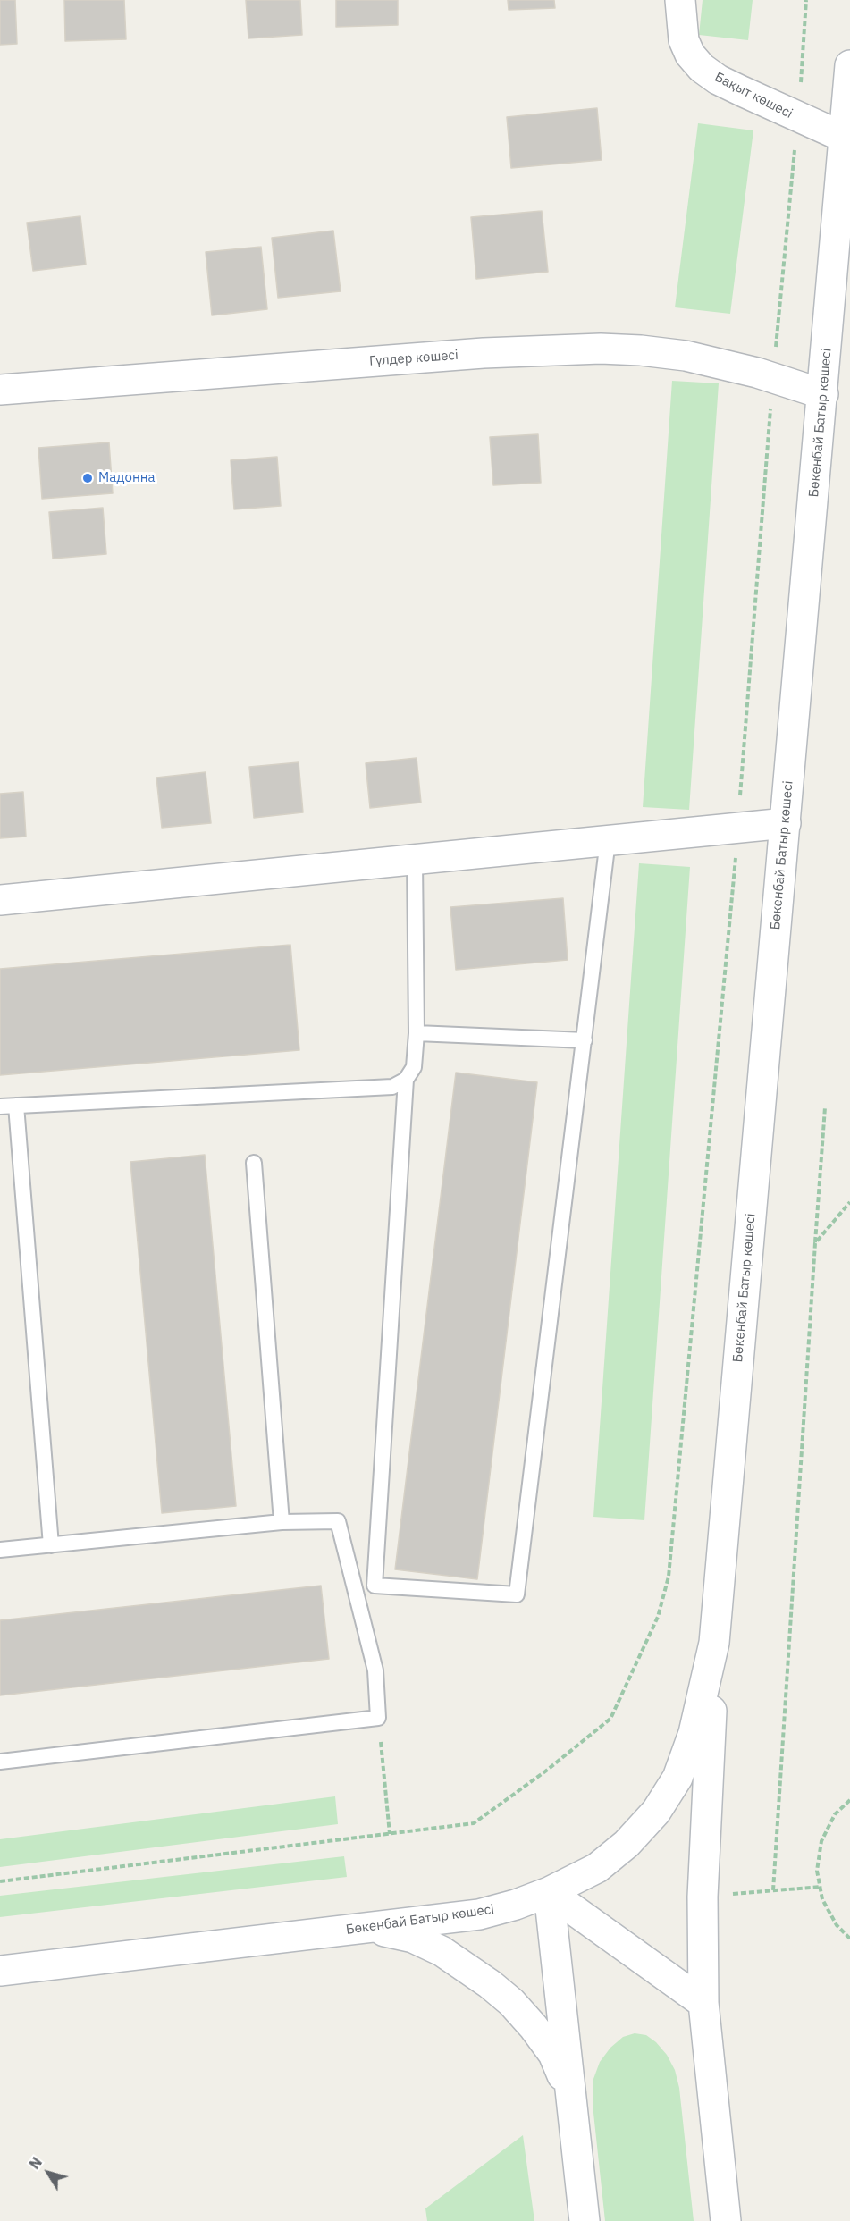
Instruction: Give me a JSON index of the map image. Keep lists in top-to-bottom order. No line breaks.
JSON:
{"streets":{"main road":["Бақыт көшесі","Гүлдер көшесі","Бөкенбай Батыр көшесі"]},"crossings":[["Бақыт көшесі","Бөкенбай Батыр көшесі"],["Гүлдер көшесі","Бөкенбай Батыр көшесі"]],"places":["Мадонна"],"north":"top left"}
